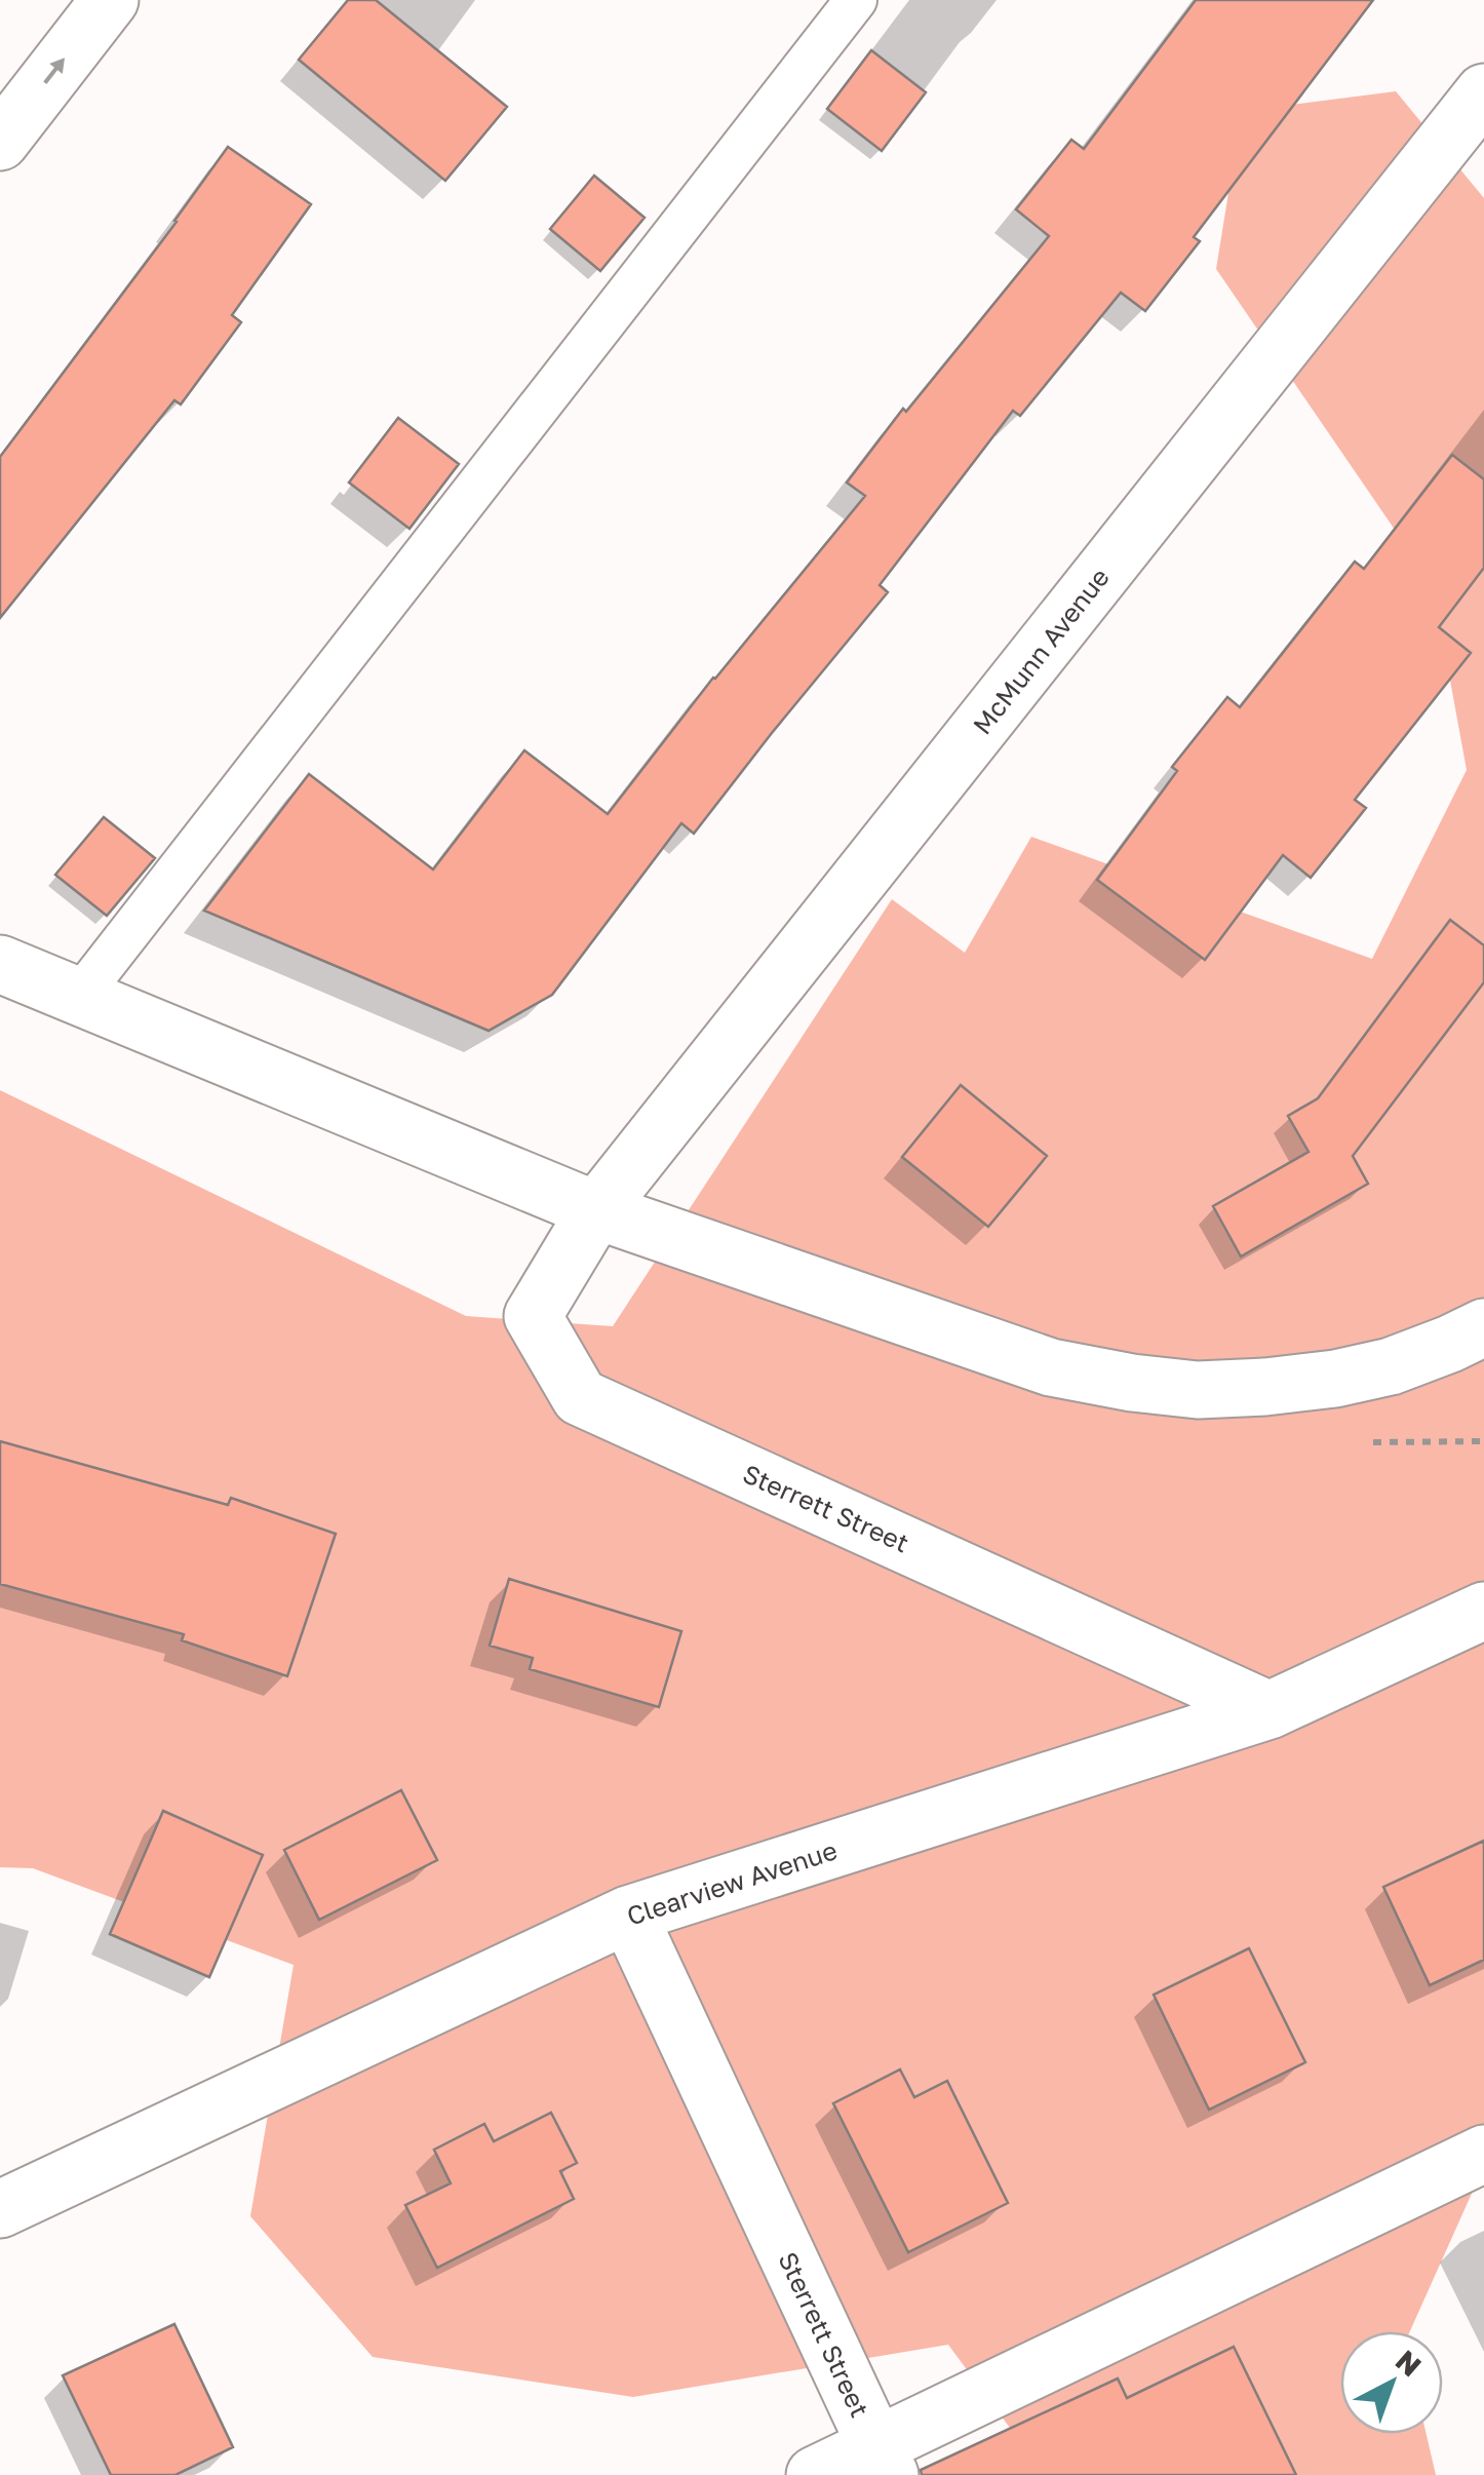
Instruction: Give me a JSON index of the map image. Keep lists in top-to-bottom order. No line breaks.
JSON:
{"streets":{"street":["McMunn Avenue","Sterrett Street","Clearview Avenue"]},"crossings":[["McMunn Avenue","Sterrett Street"],["Sterrett Street","Clearview Avenue"]],"north":"top right"}
